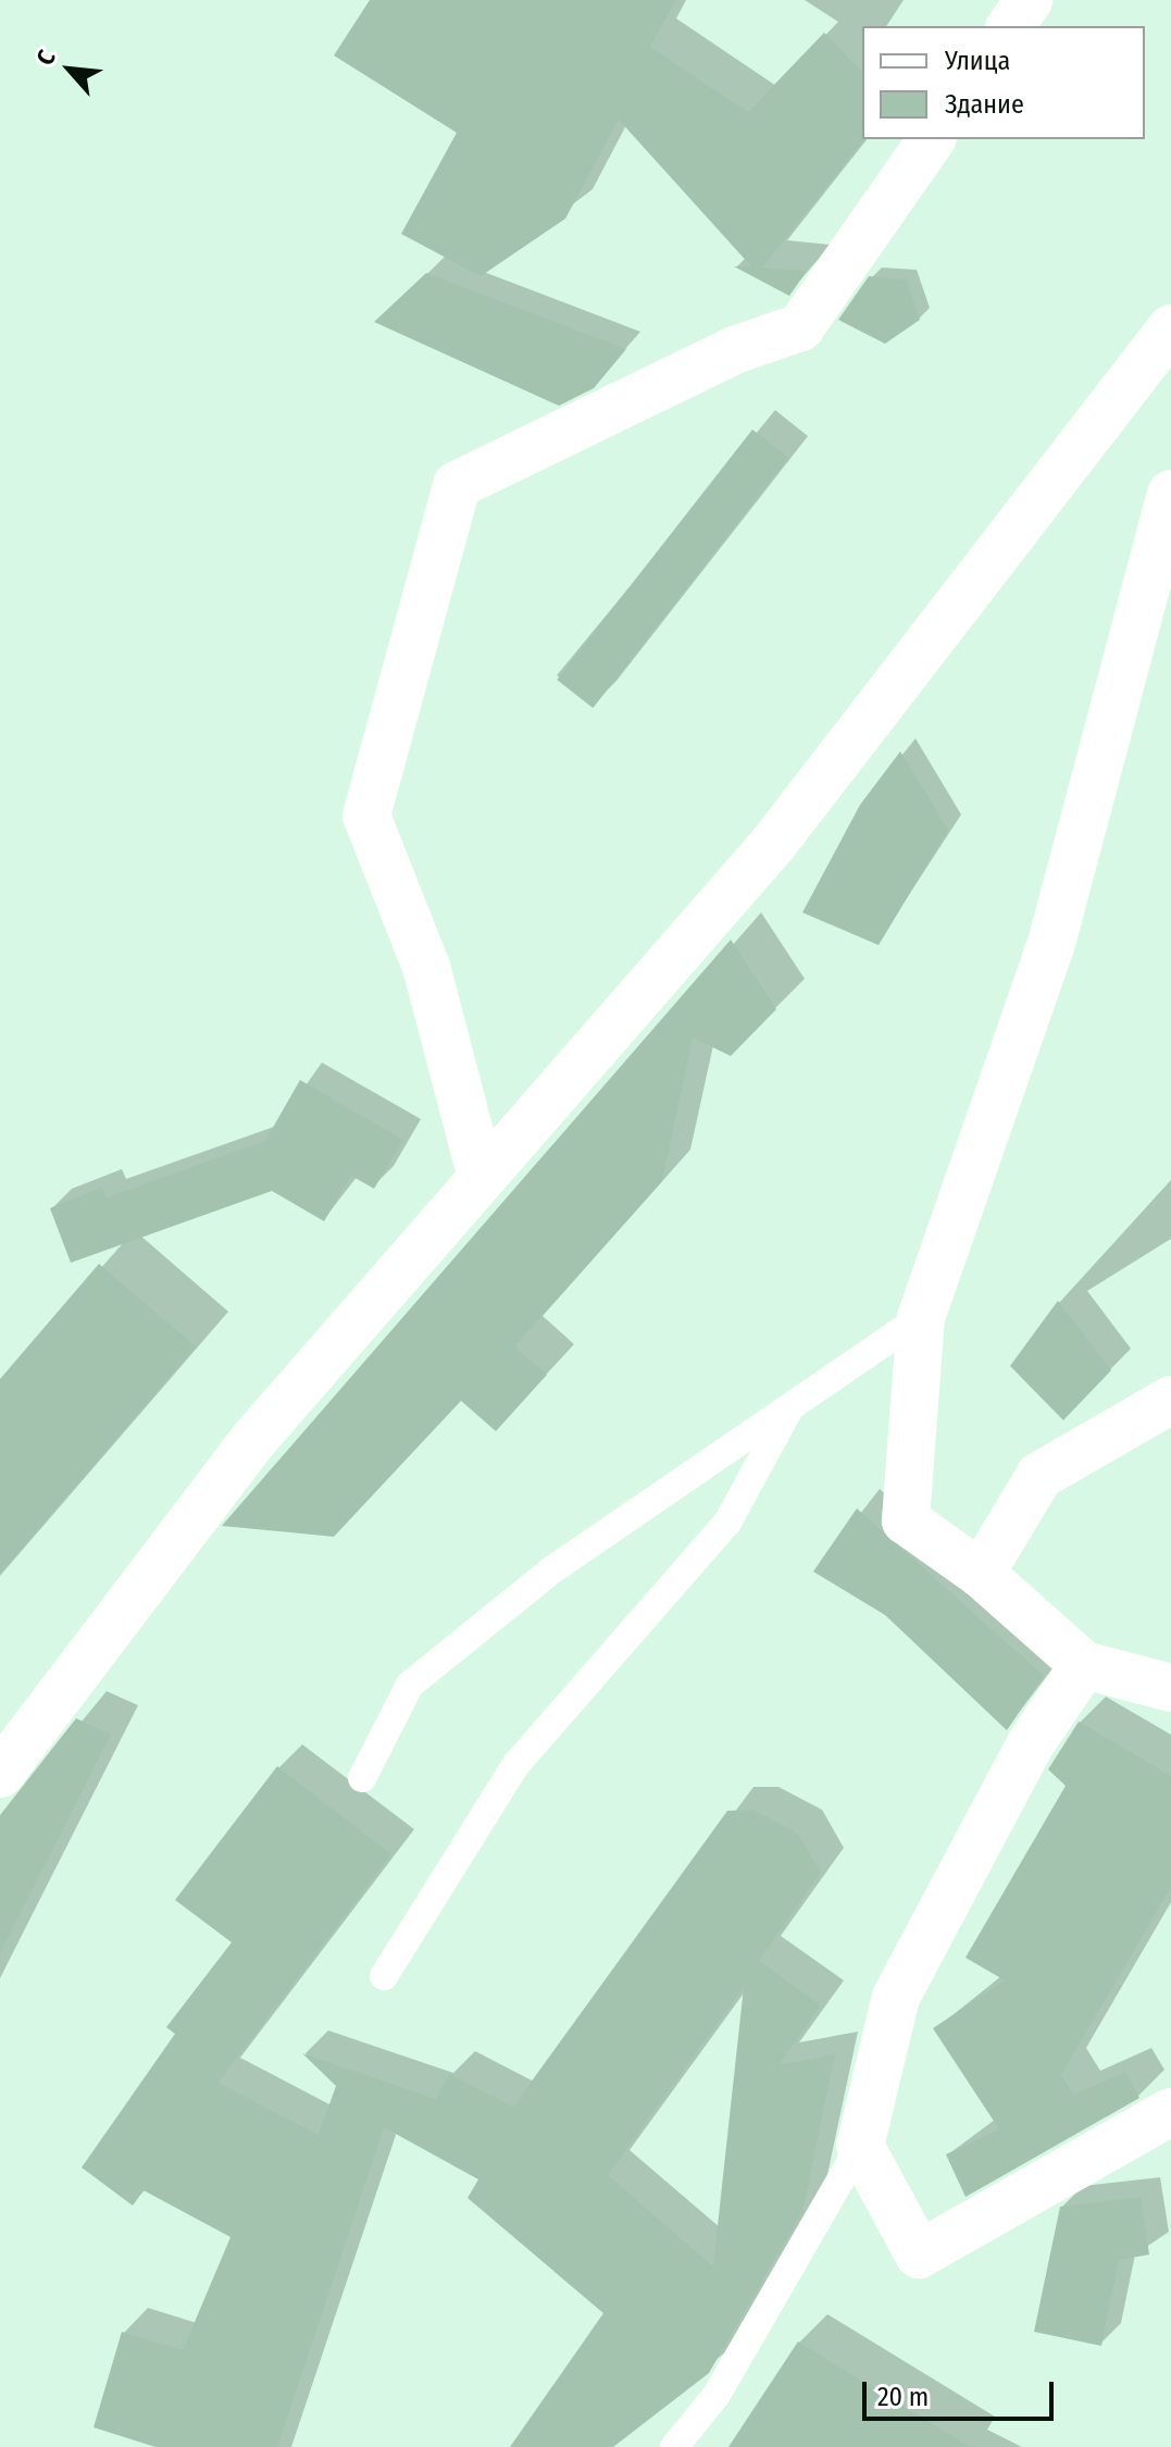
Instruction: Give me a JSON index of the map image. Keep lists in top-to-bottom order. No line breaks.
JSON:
{"legend":["Улица","Здание"],"scale_bar":"20 m","north":"top left"}
